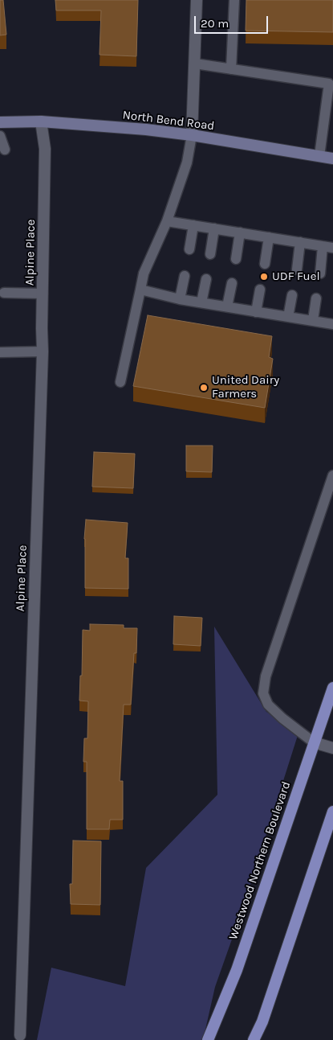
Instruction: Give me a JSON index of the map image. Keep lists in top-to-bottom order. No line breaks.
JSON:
{"streets":{"main road":["North Bend Road","Westwood Northern Boulevard"],"street":["Alpine Place"]},"crossings":[["North Bend Road","Alpine Place"]],"places":["UDF Fuel","United Dairy Farmers"],"scale_bar":"20 m"}
